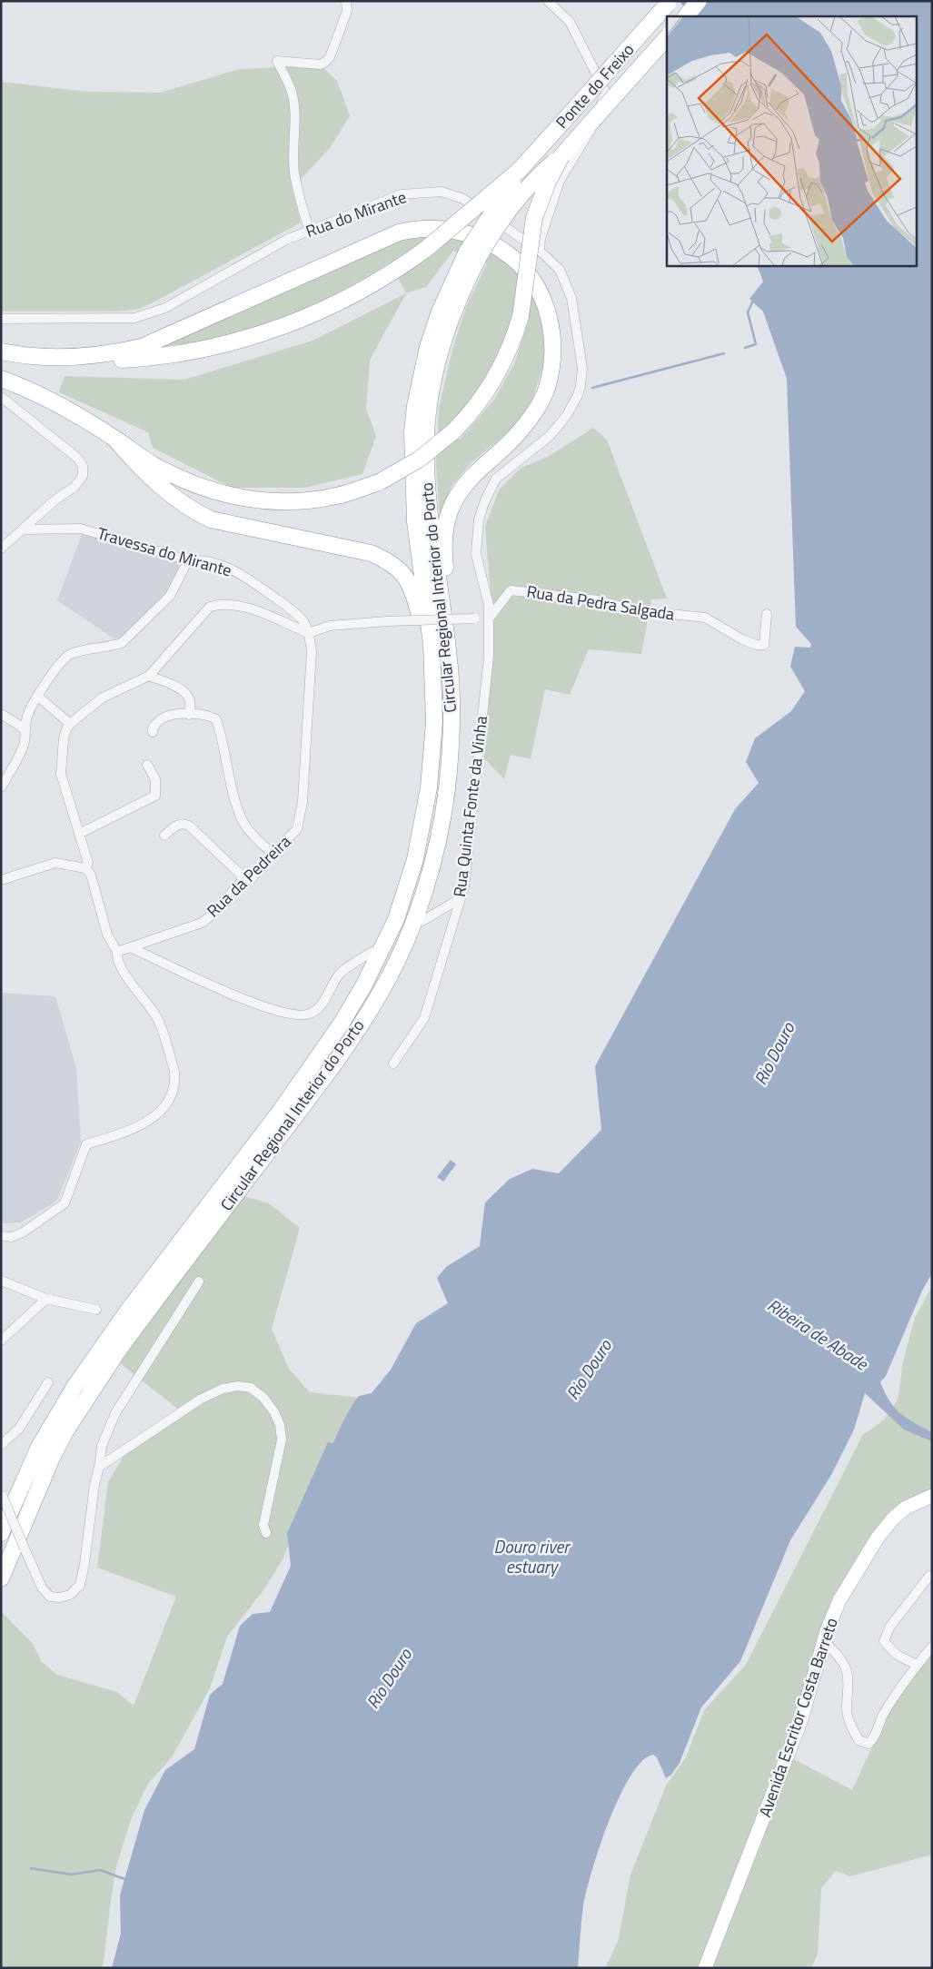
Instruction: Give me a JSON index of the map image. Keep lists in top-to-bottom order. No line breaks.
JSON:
{"streets":{"highway":["Ponte do Freixo","Circular Regional Interior do Porto"],"main road":["Avenida Escritor Costa Barreto"],"street":["Rua do Mirante","Travessa do Mirante","Rua da Pedra Salgada","Rua Quinta Fonte da Vinha","Rua da Pedreira"]},"crossings":[["Ponte do Freixo","Circular Regional Interior do Porto"],["Rua do Mirante","Rua da Pedra Salgada"],["Rua do Mirante","Rua Quinta Fonte da Vinha"],["Travessa do Mirante","Rua da Pedreira"],["Rua da Pedra Salgada","Rua Quinta Fonte da Vinha"]],"water":["Rio Douro","Ribeira de Abade","Douro river estuary"]}
